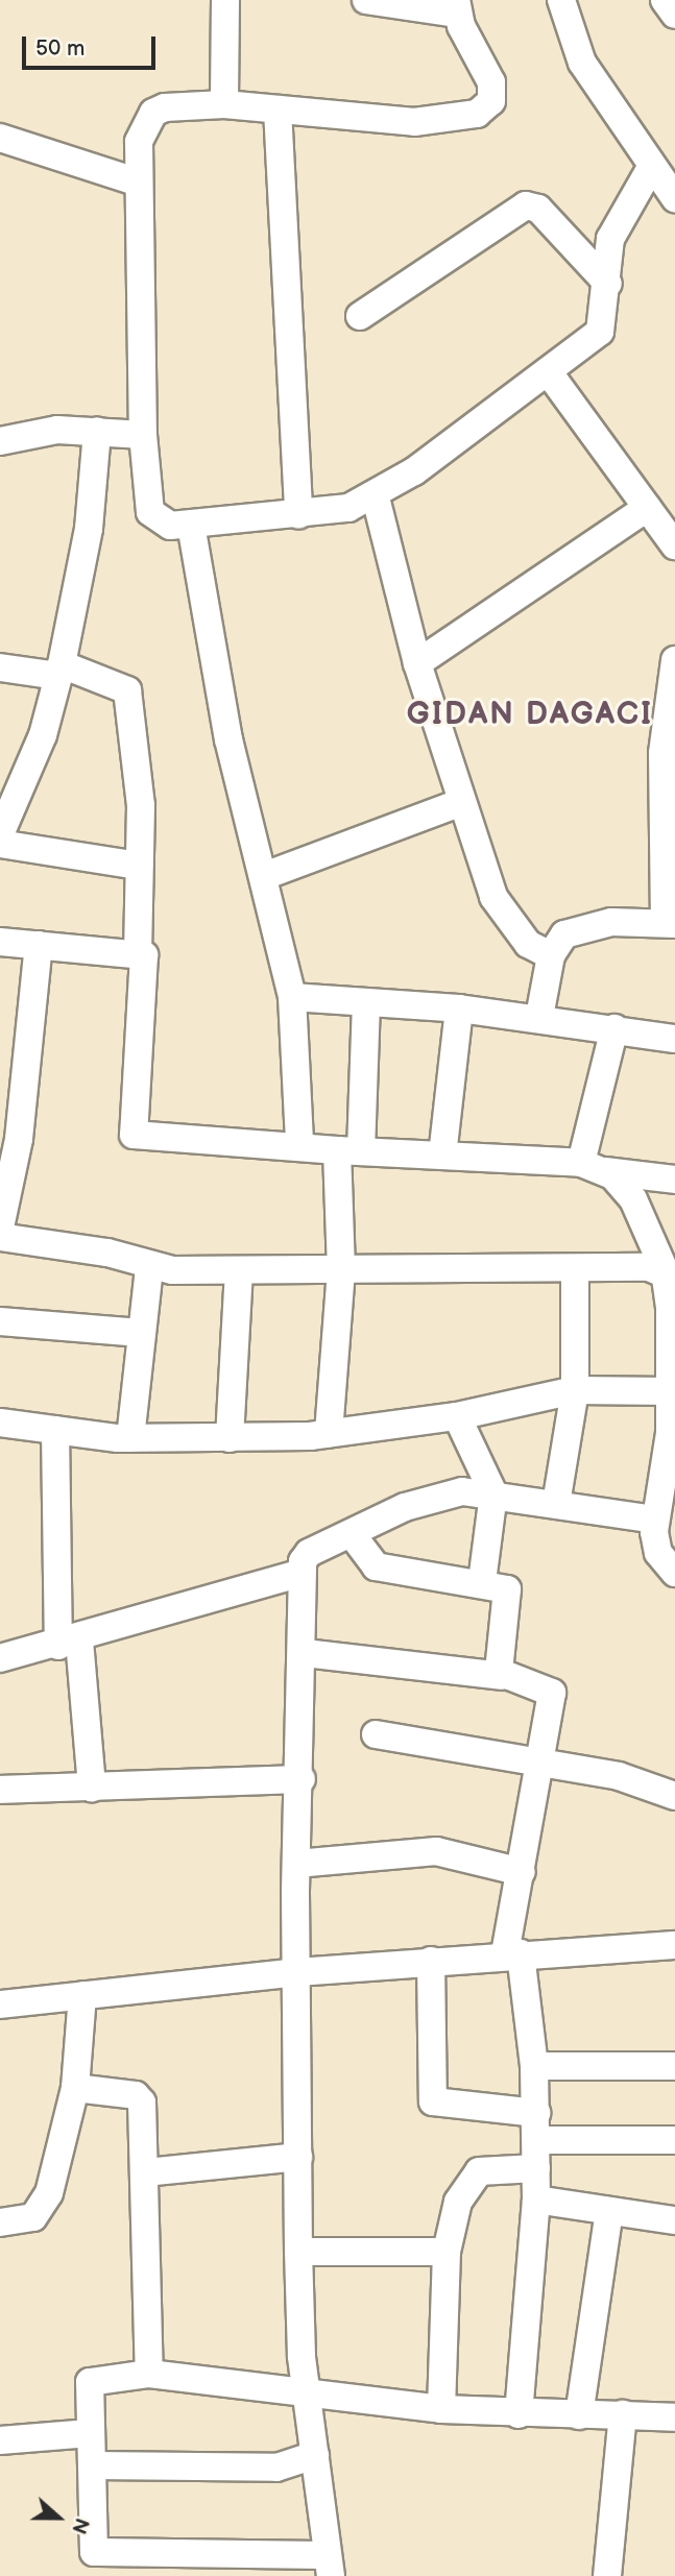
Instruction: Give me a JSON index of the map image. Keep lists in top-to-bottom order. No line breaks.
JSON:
{"districts":["GIDAN DAGACI"],"scale_bar":"50 m","north":"right"}
